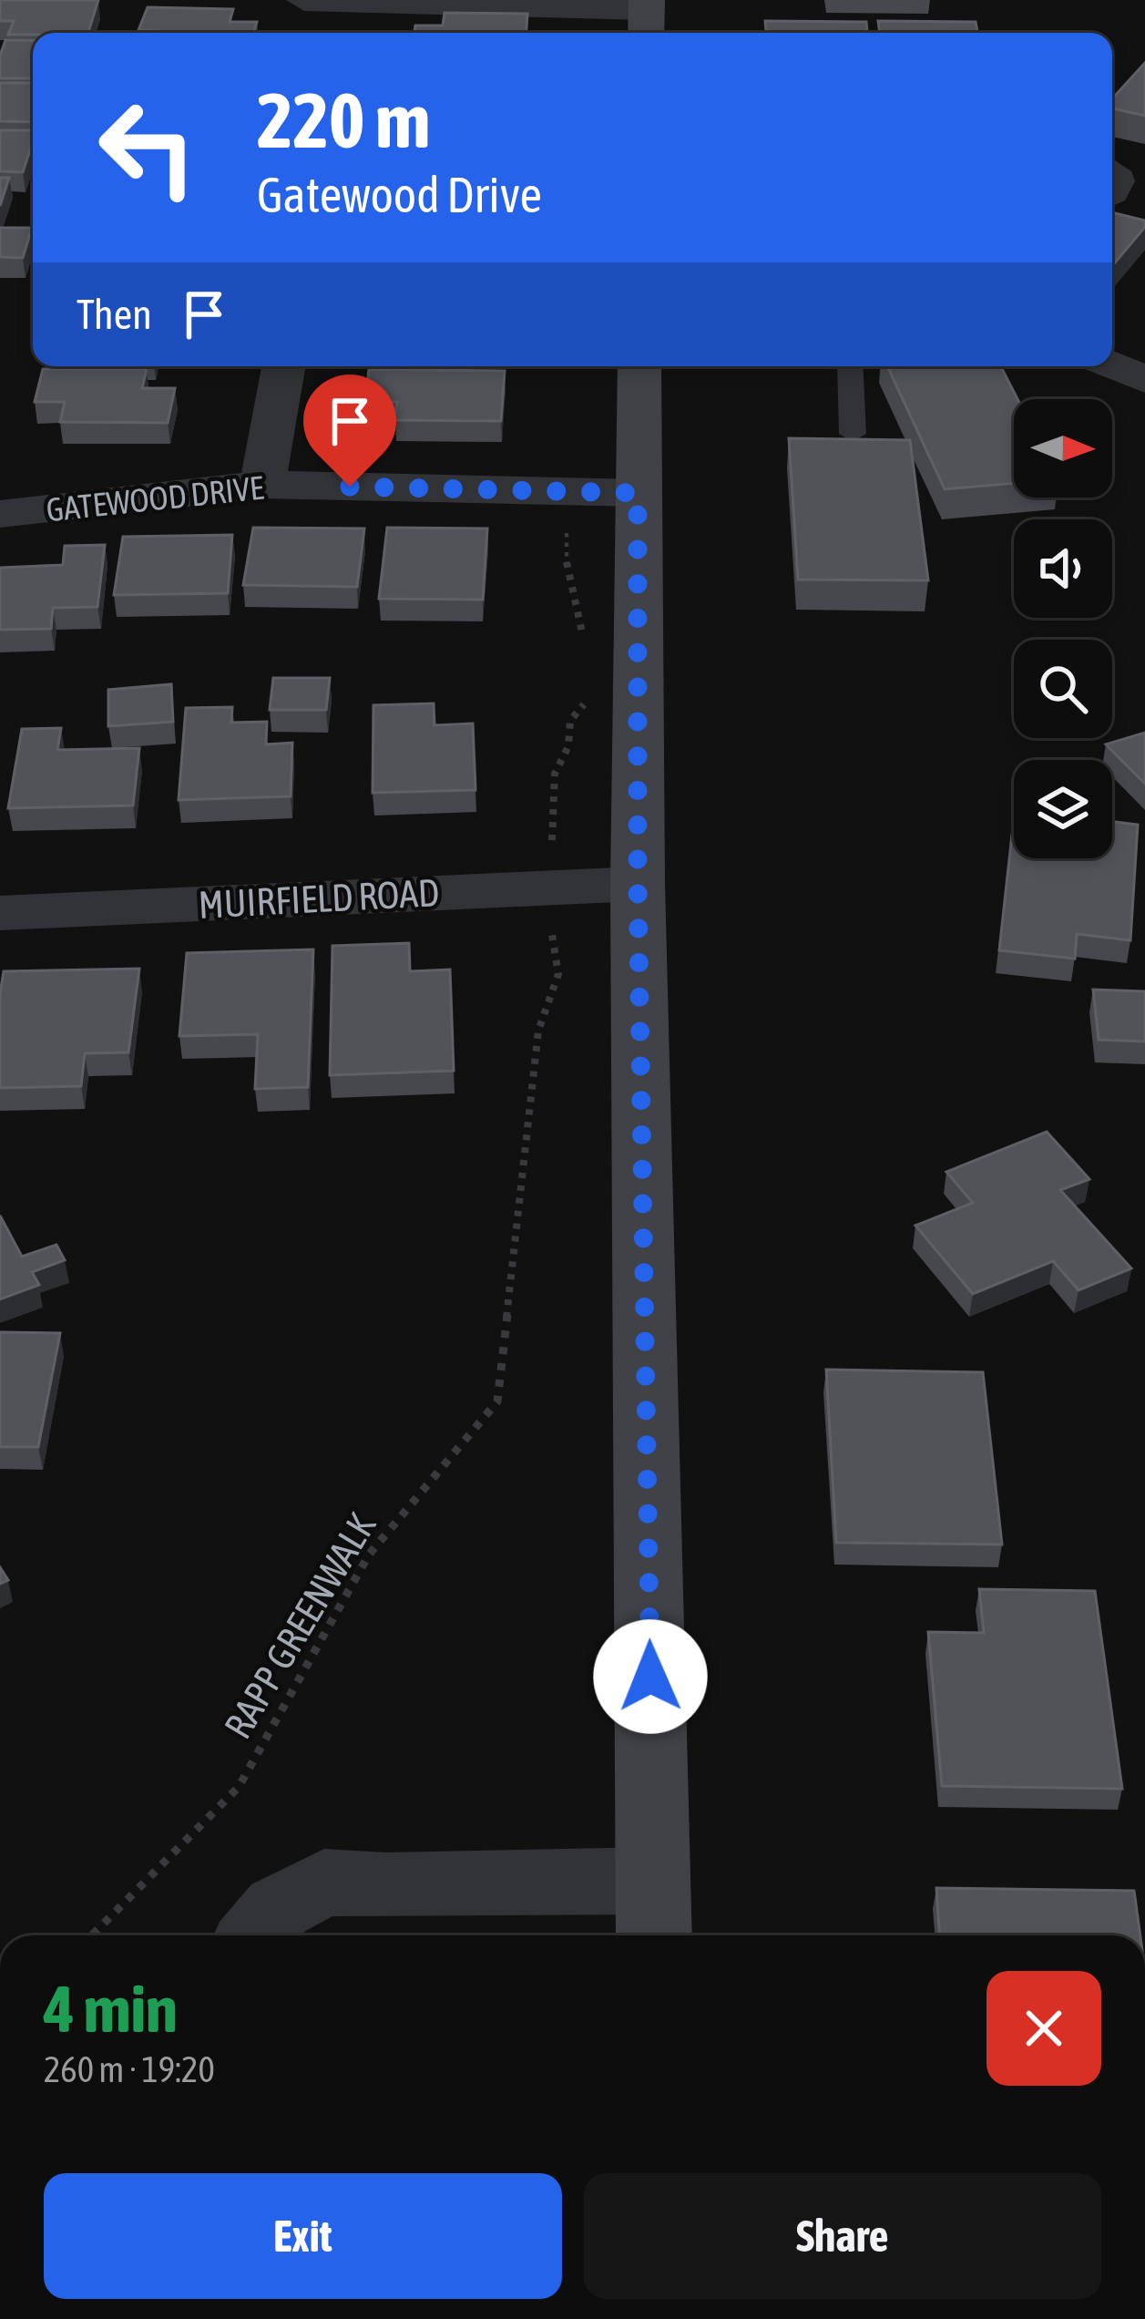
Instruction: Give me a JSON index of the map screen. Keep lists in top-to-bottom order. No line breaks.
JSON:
{"streets":{"street":["GATEWOOD DRIVE","MUIRFIELD ROAD"],"path":["RAPP GREENWALK"]},"north":"right","page":{"turn":["220 m","Gatewood Drive"],"then":"Then","heading":["4 min","260 m · 19:20"],"buttons":["Exit","Share"]}}
